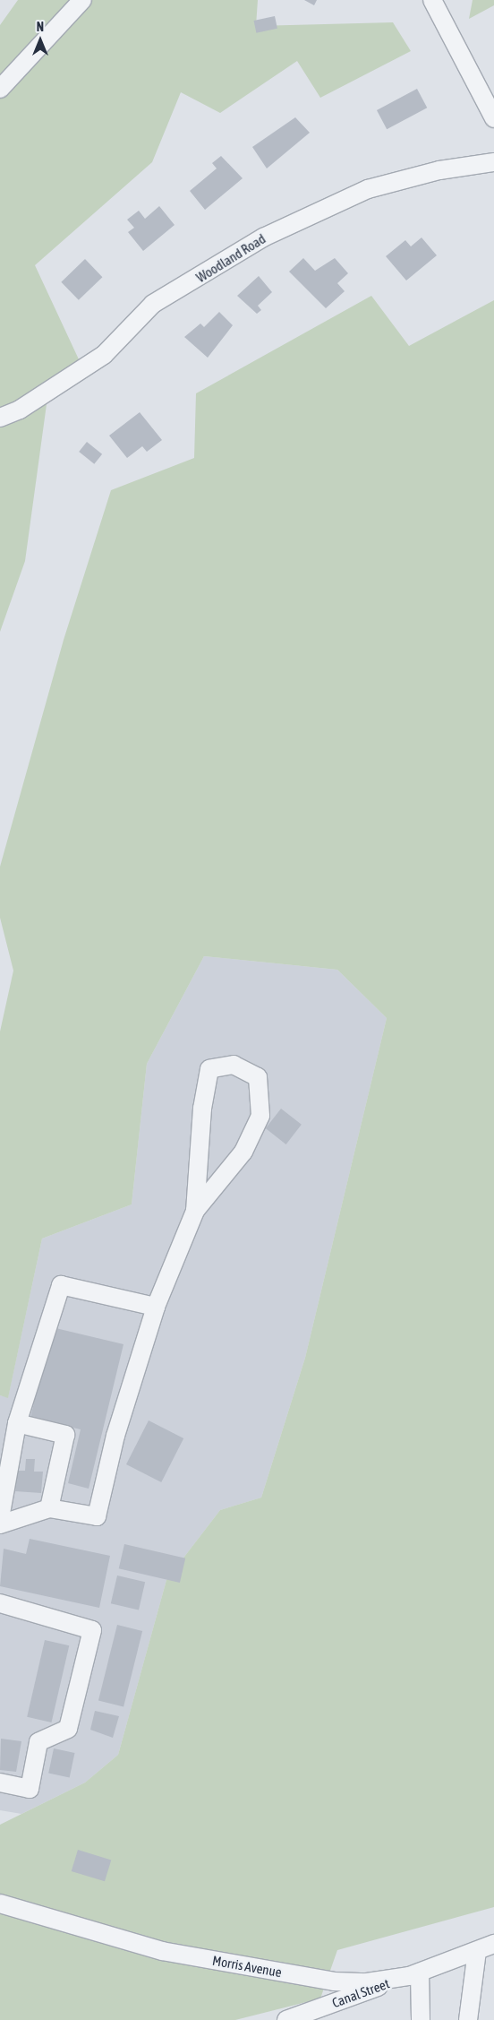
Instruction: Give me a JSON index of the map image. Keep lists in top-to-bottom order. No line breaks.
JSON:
{"streets":{"street":["Woodland Road","Morris Avenue","Canal Street"]},"crossings":[["Morris Avenue","Canal Street"]],"north":"top"}
